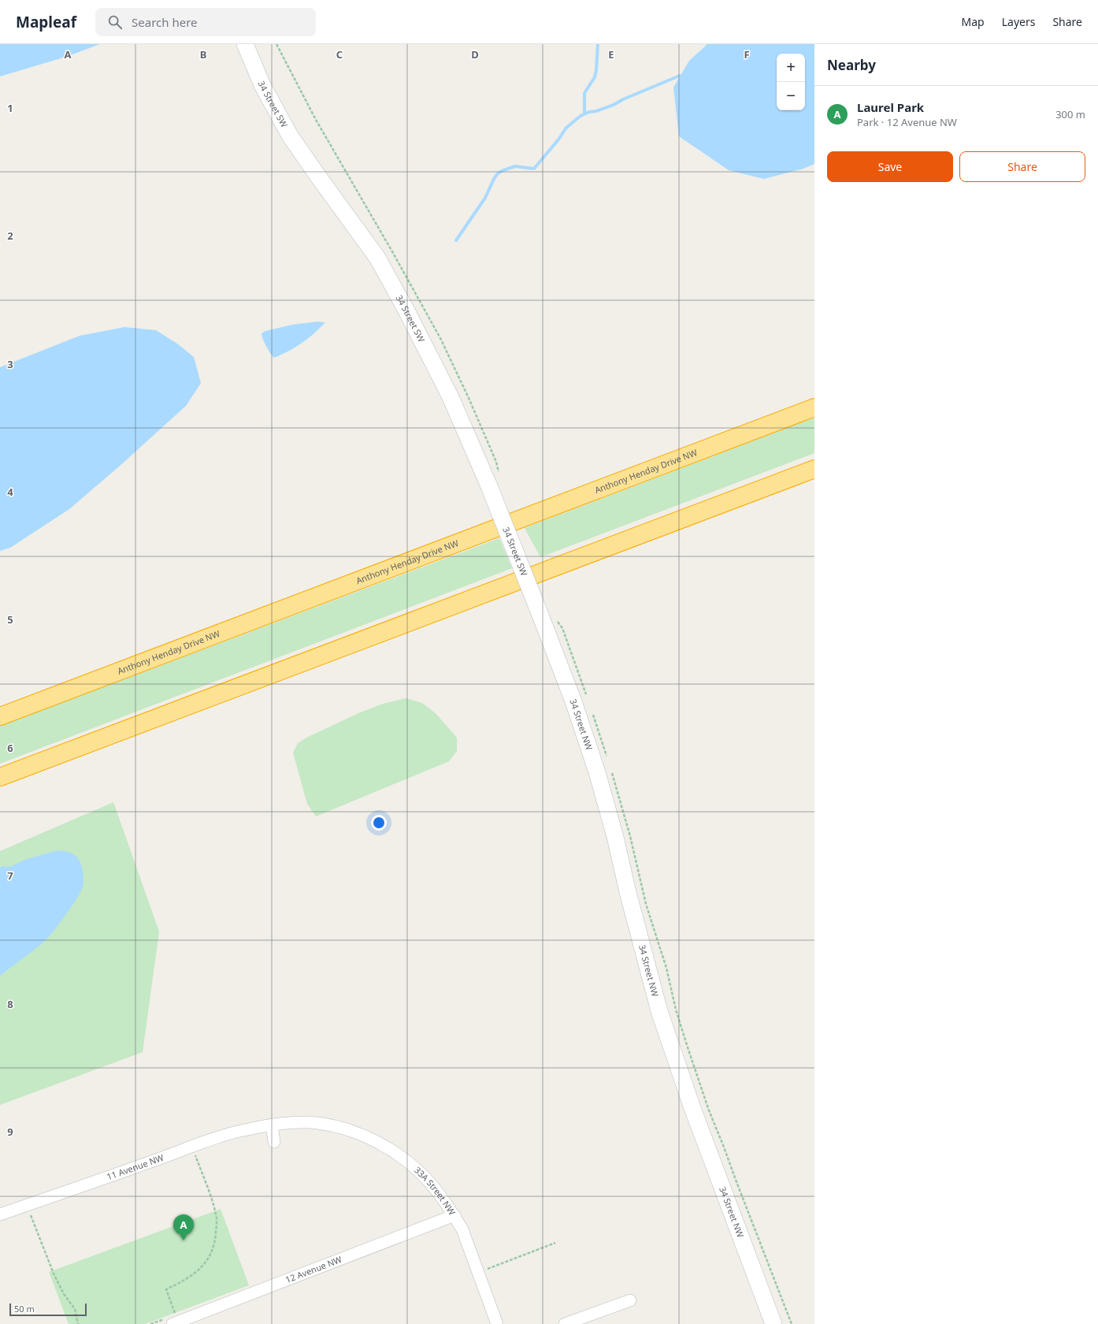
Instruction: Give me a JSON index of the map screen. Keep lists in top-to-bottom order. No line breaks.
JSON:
{"streets":{"highway":["Anthony Henday Drive NW"],"main road":["34 Street SW","34 Street NW"],"street":["11 Avenue NW","33A Street NW","12 Avenue NW"]},"crossings":[["34 Street SW","34 Street NW"],["11 Avenue NW","33A Street NW"],["33A Street NW","12 Avenue NW"]],"scale_bar":"50 m","page":{"header":"Mapleaf","search":"Search here","nav":["Map","Layers","Share"],"heading":"Nearby","map_buttons":["+","−"],"list":[{"mark":"A","name":"Laurel Park","note":"Park · 12 Avenue NW","value":"300 m"}],"buttons":["Save","Share"],"pins":"A","scale":"50 m"},"grid":{"columns":["A","B","C","D","E","F"],"rows":["1","2","3","4","5","6","7","8","9"]}}
